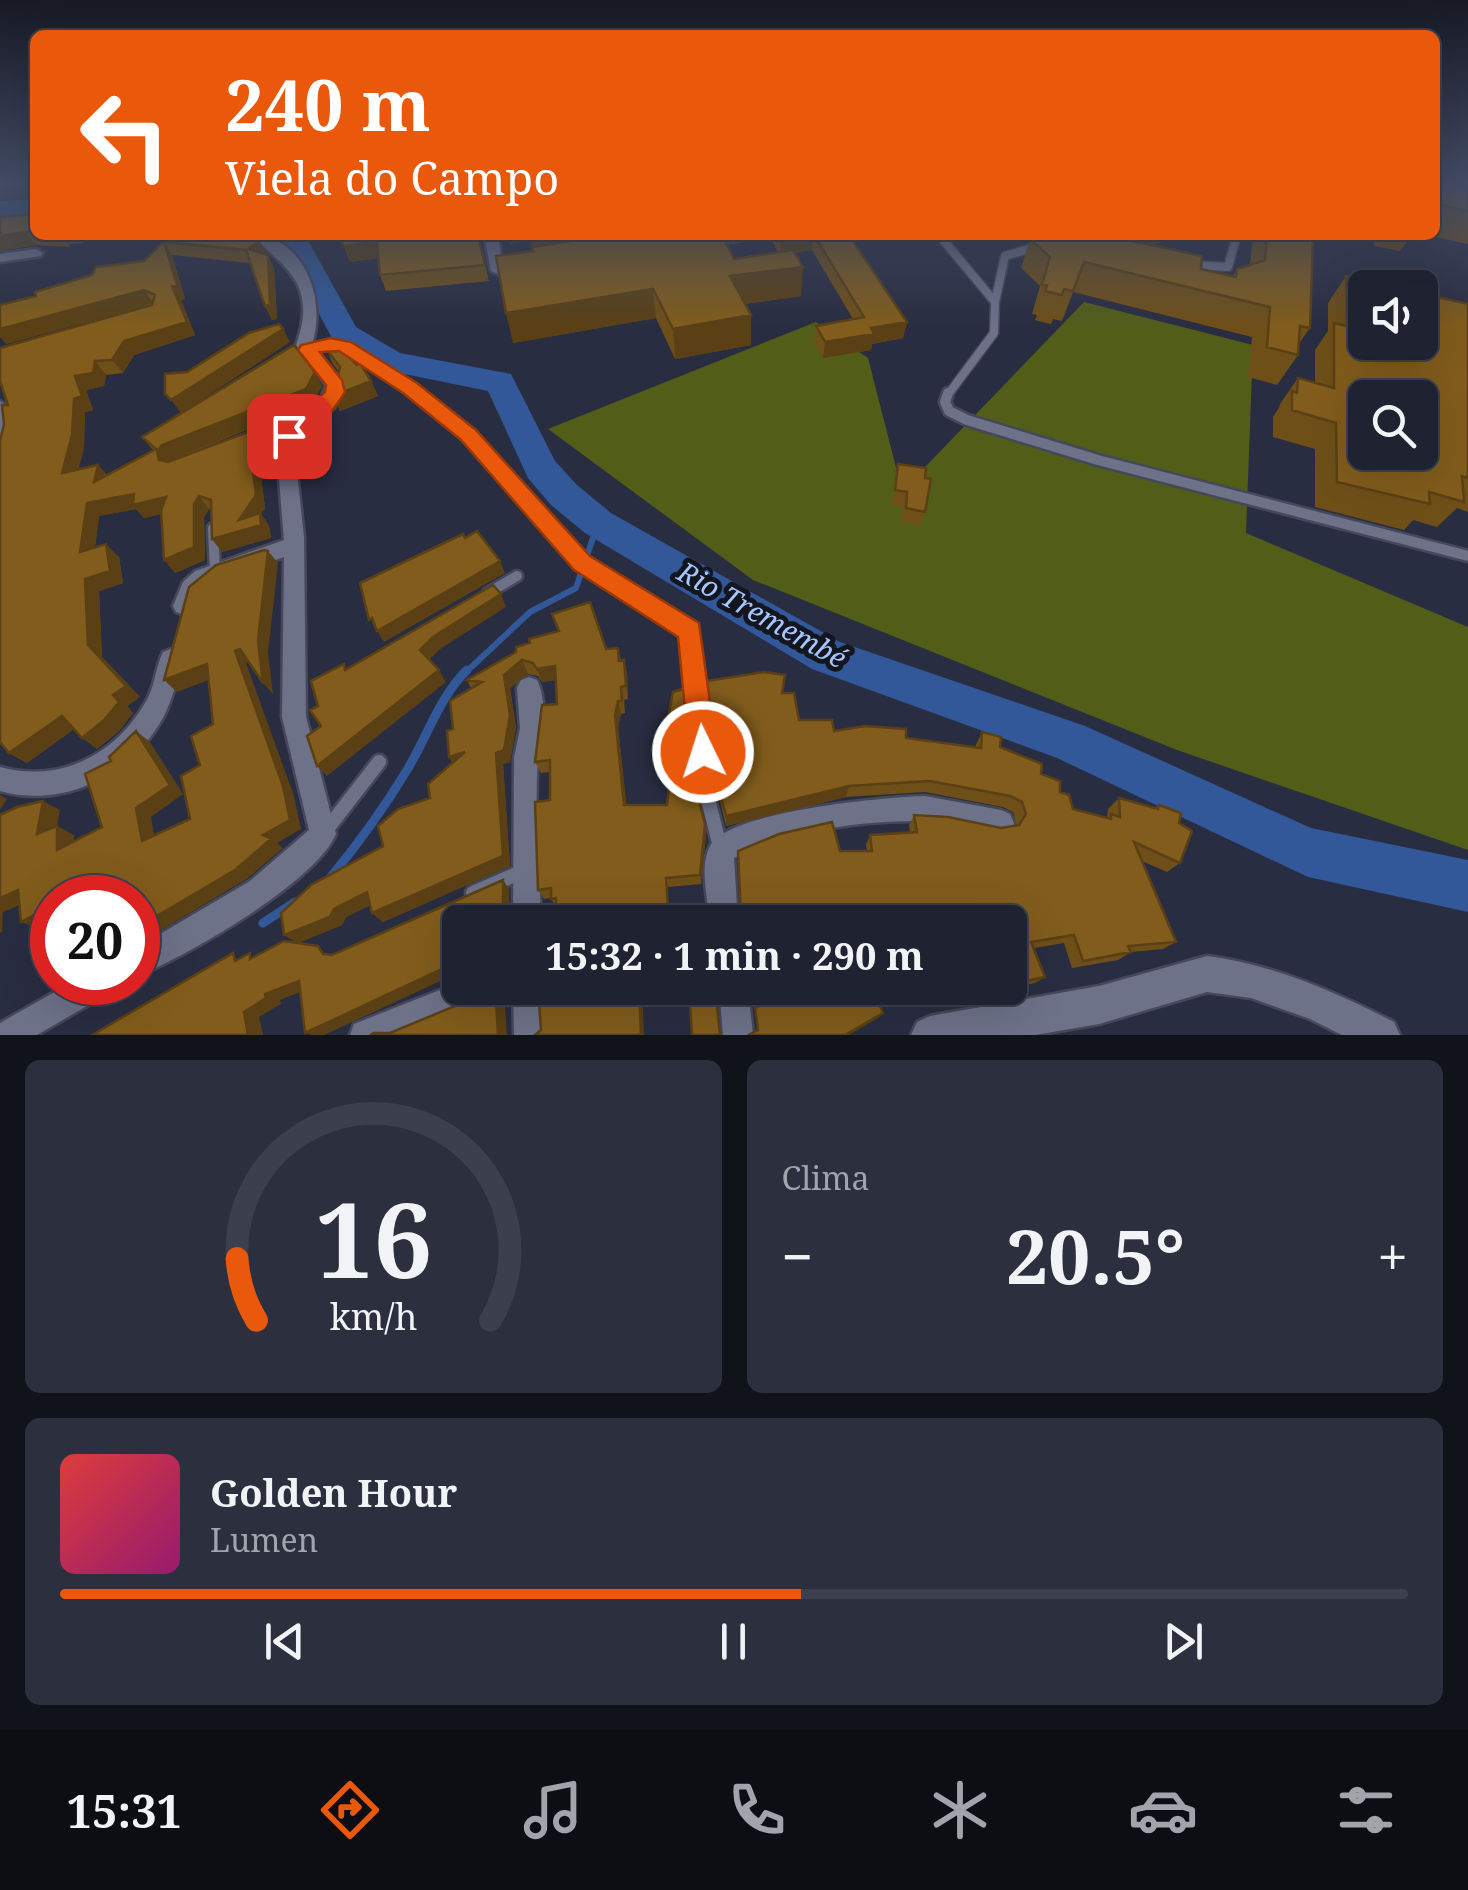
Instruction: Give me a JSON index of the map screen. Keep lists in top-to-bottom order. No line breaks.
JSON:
{"water":["Rio Tremembé"],"page":{"turn":["240 m","Viela do Campo"],"limit":"20","trip":"15:32 · 1 min · 290 m","tile":"Clima","heat":["−","20.5°","+"],"song":["Golden Hour","Lumen"],"tabs":"15:31","gauge":["16","km/h"]}}
